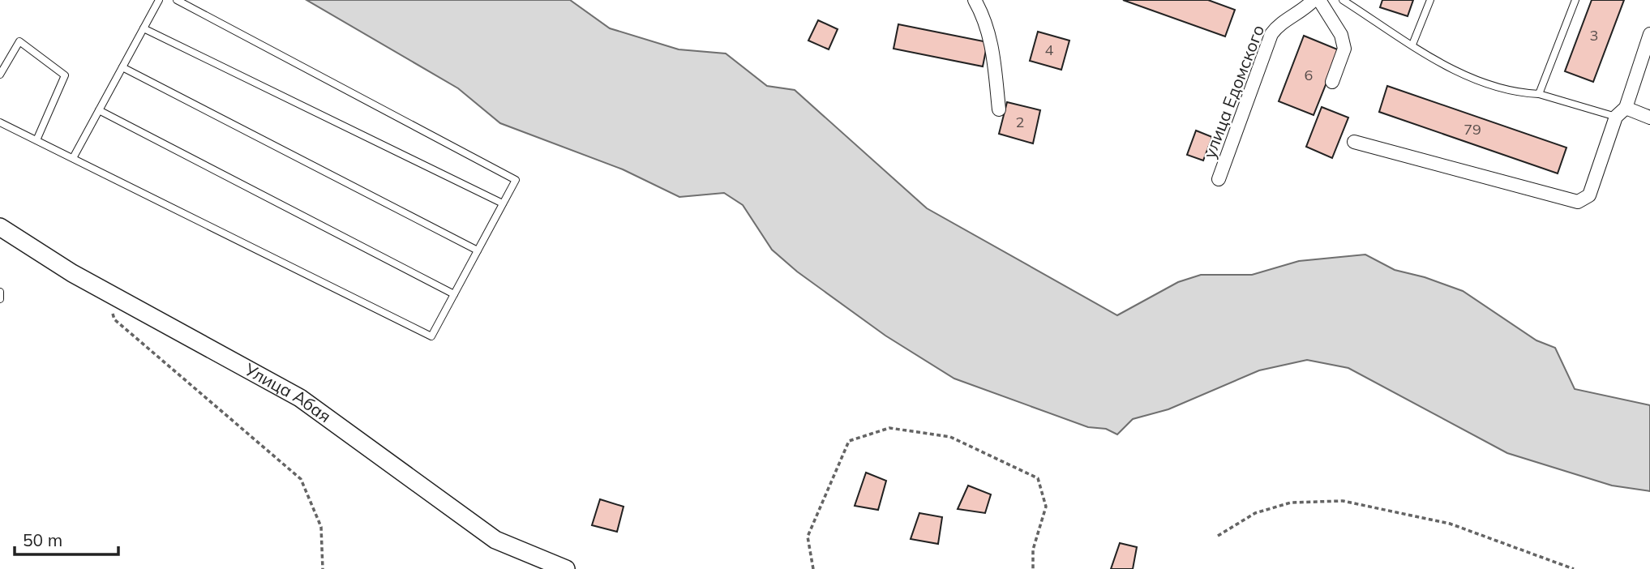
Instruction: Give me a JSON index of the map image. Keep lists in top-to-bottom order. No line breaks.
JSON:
{"streets":{"street":["улица Едомского","Улица Абая"]},"house_numbers":["3","4","6","2","79"],"scale_bar":"50 m"}
